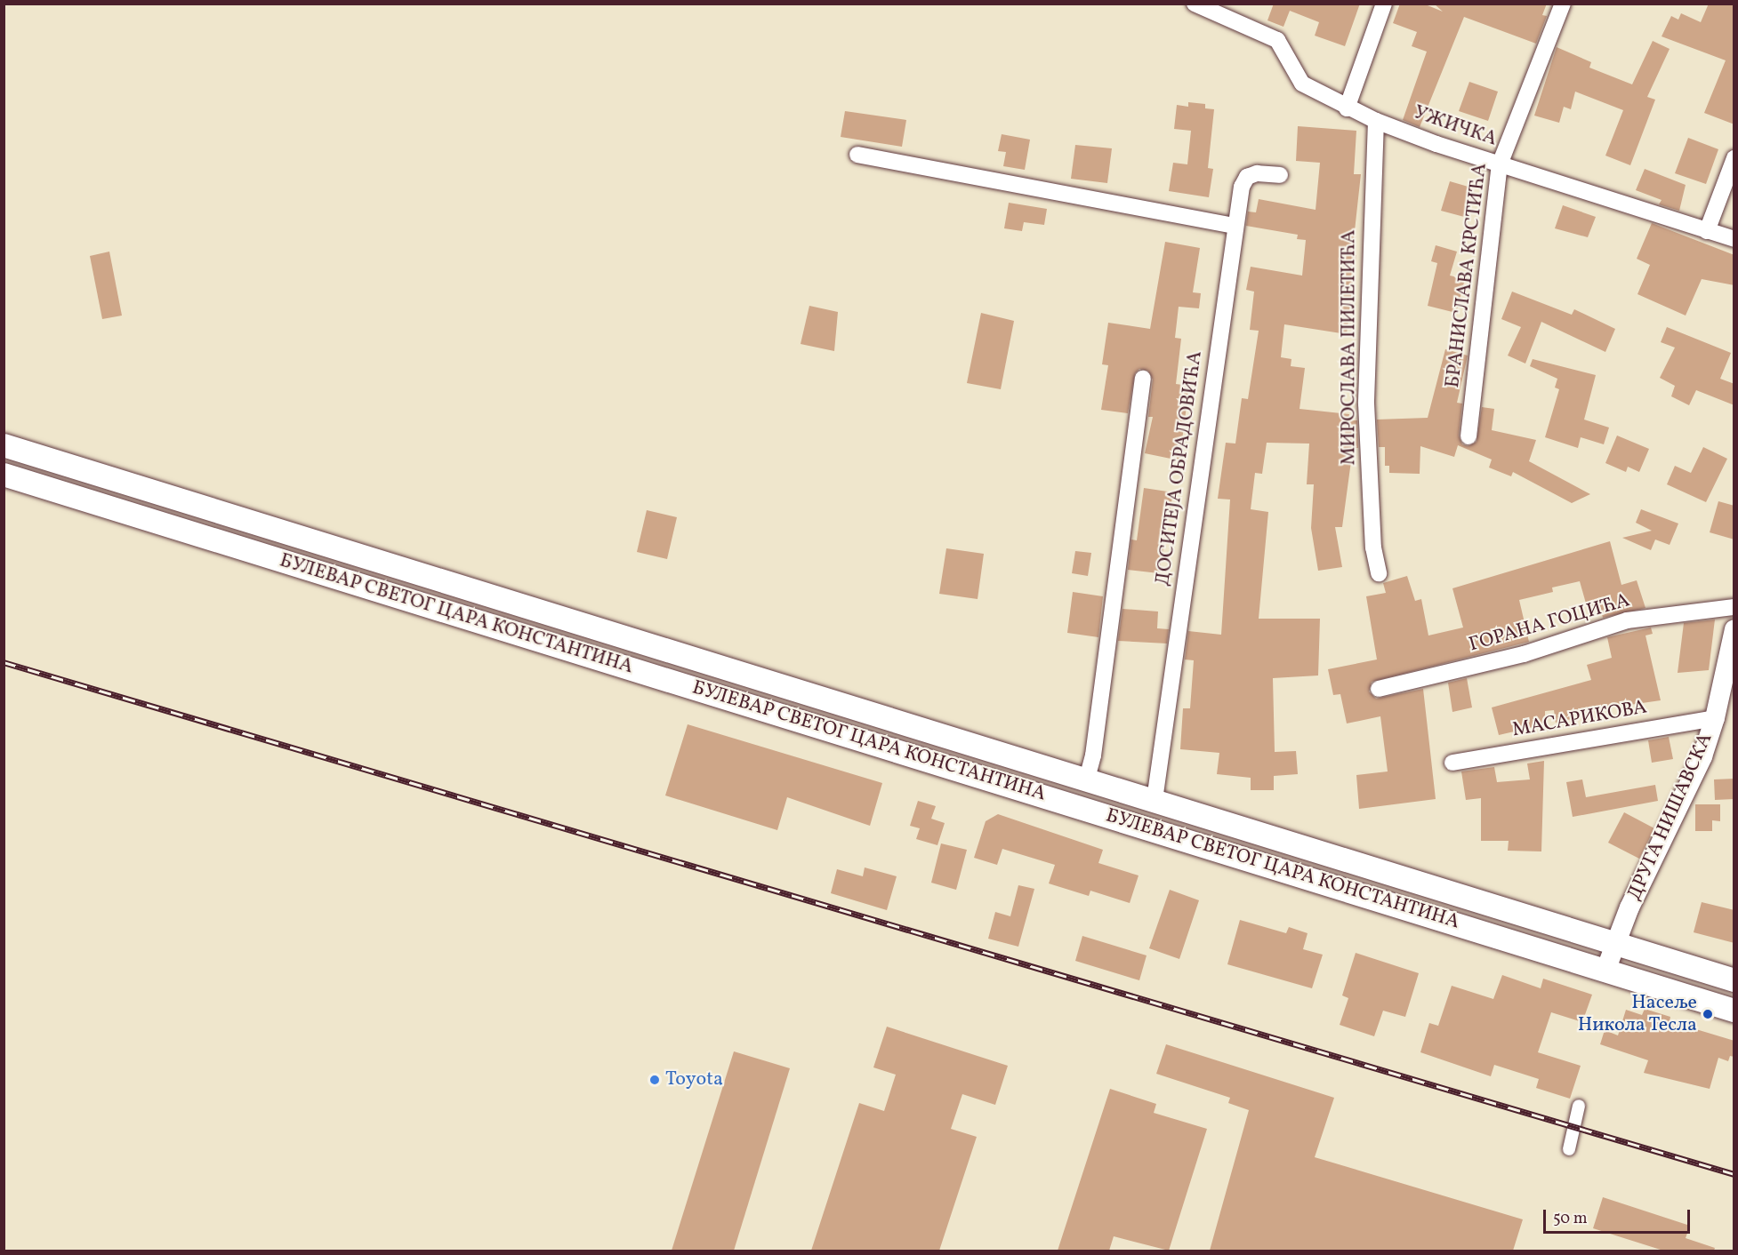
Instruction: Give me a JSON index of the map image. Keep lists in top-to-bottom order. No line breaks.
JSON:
{"streets":{"main road":["БУЛЕВАР СВЕТОГ ЦАРА КОНСТАНТИНА"],"street":["УЖИЧКА","БРАНИСЛАВА КРСТИЋА","МИРОСЛАВА ПИЛЕТИЋА","ДОСИТЕЈА ОБРАДОВИЋА","ГОРАНА ГОЦИЋА","МАСАРИКОВА","ДРУГА НИШАВСКА"]},"crossings":[["УЖИЧКА","БРАНИСЛАВА КРСТИЋА"],["УЖИЧКА","МИРОСЛАВА ПИЛЕТИЋА"],["ДОСИТЕЈА ОБРАДОВИЋА","БУЛЕВАР СВЕТОГ ЦАРА КОНСТАНТИНА"],["БУЛЕВАР СВЕТОГ ЦАРА КОНСТАНТИНА","ДРУГА НИШАВСКА"],["МАСАРИКОВА","ДРУГА НИШАВСКА"]],"places":["Насеље Никола Тесла","Toyota"],"scale_bar":"50 m"}
